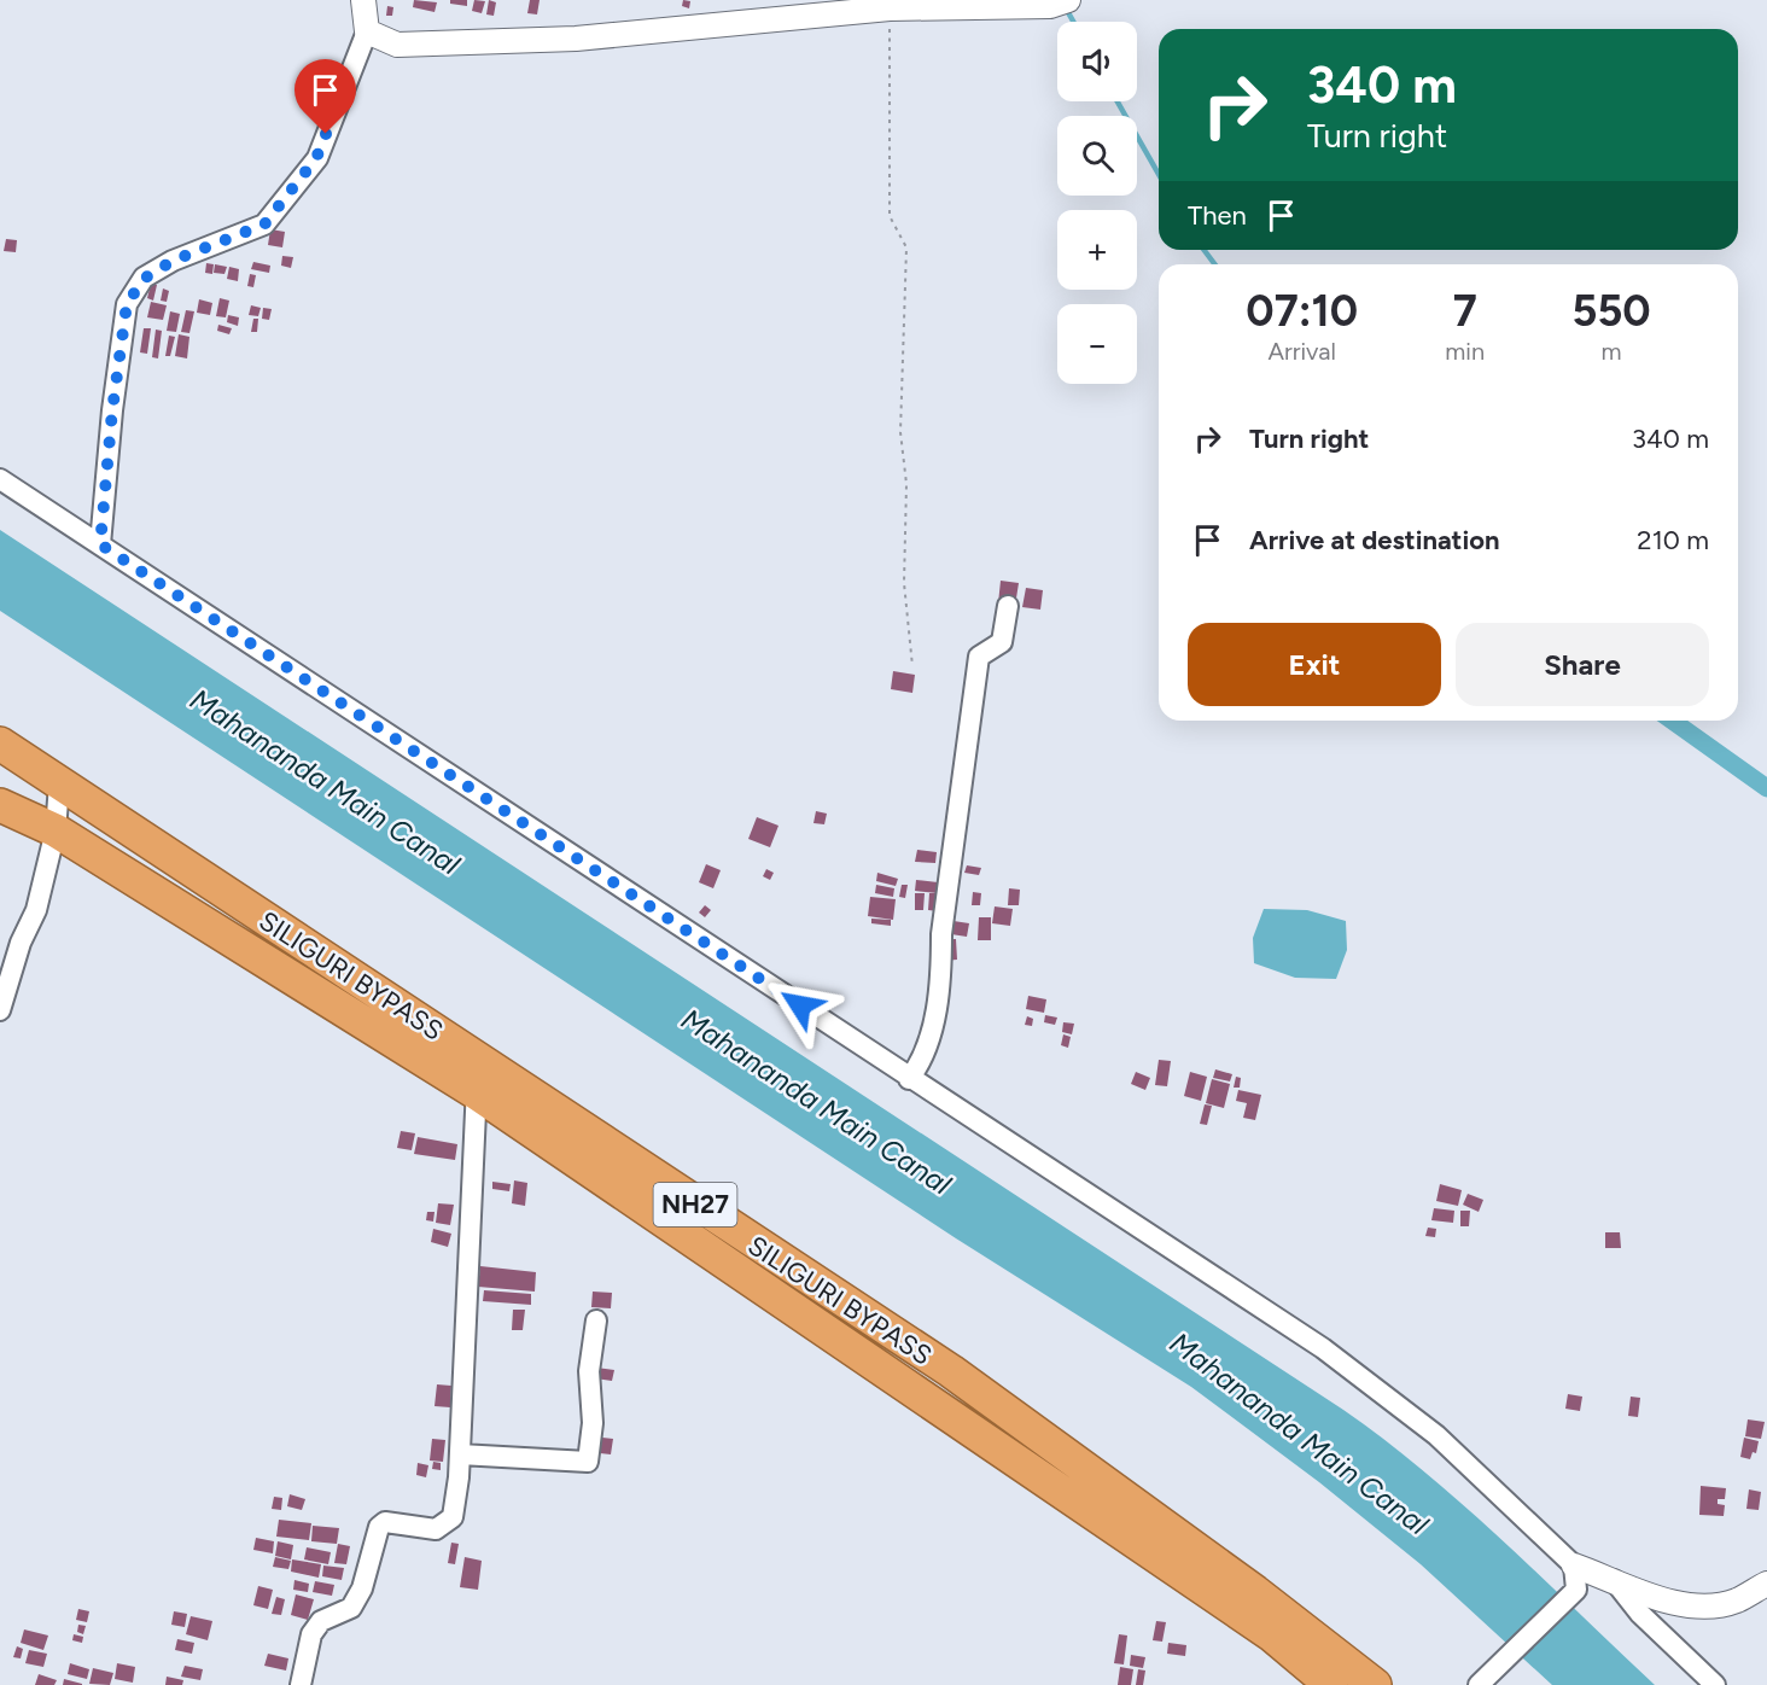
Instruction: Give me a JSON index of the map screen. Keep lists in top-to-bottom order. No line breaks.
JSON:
{"streets":{"highway":["SILIGURI BYPASS","NH27"]},"water":["Mahananda Main Canal"],"page":{"map_buttons":["+","−"],"turn":["340 m","Turn right"],"then":"Then","eta":["07:10","Arrival","7","min","550","m"],"list":[{"name":"Turn right","value":"340 m"},{"name":"Arrive at destination","value":"210 m"}],"buttons":["Exit","Share"]}}
